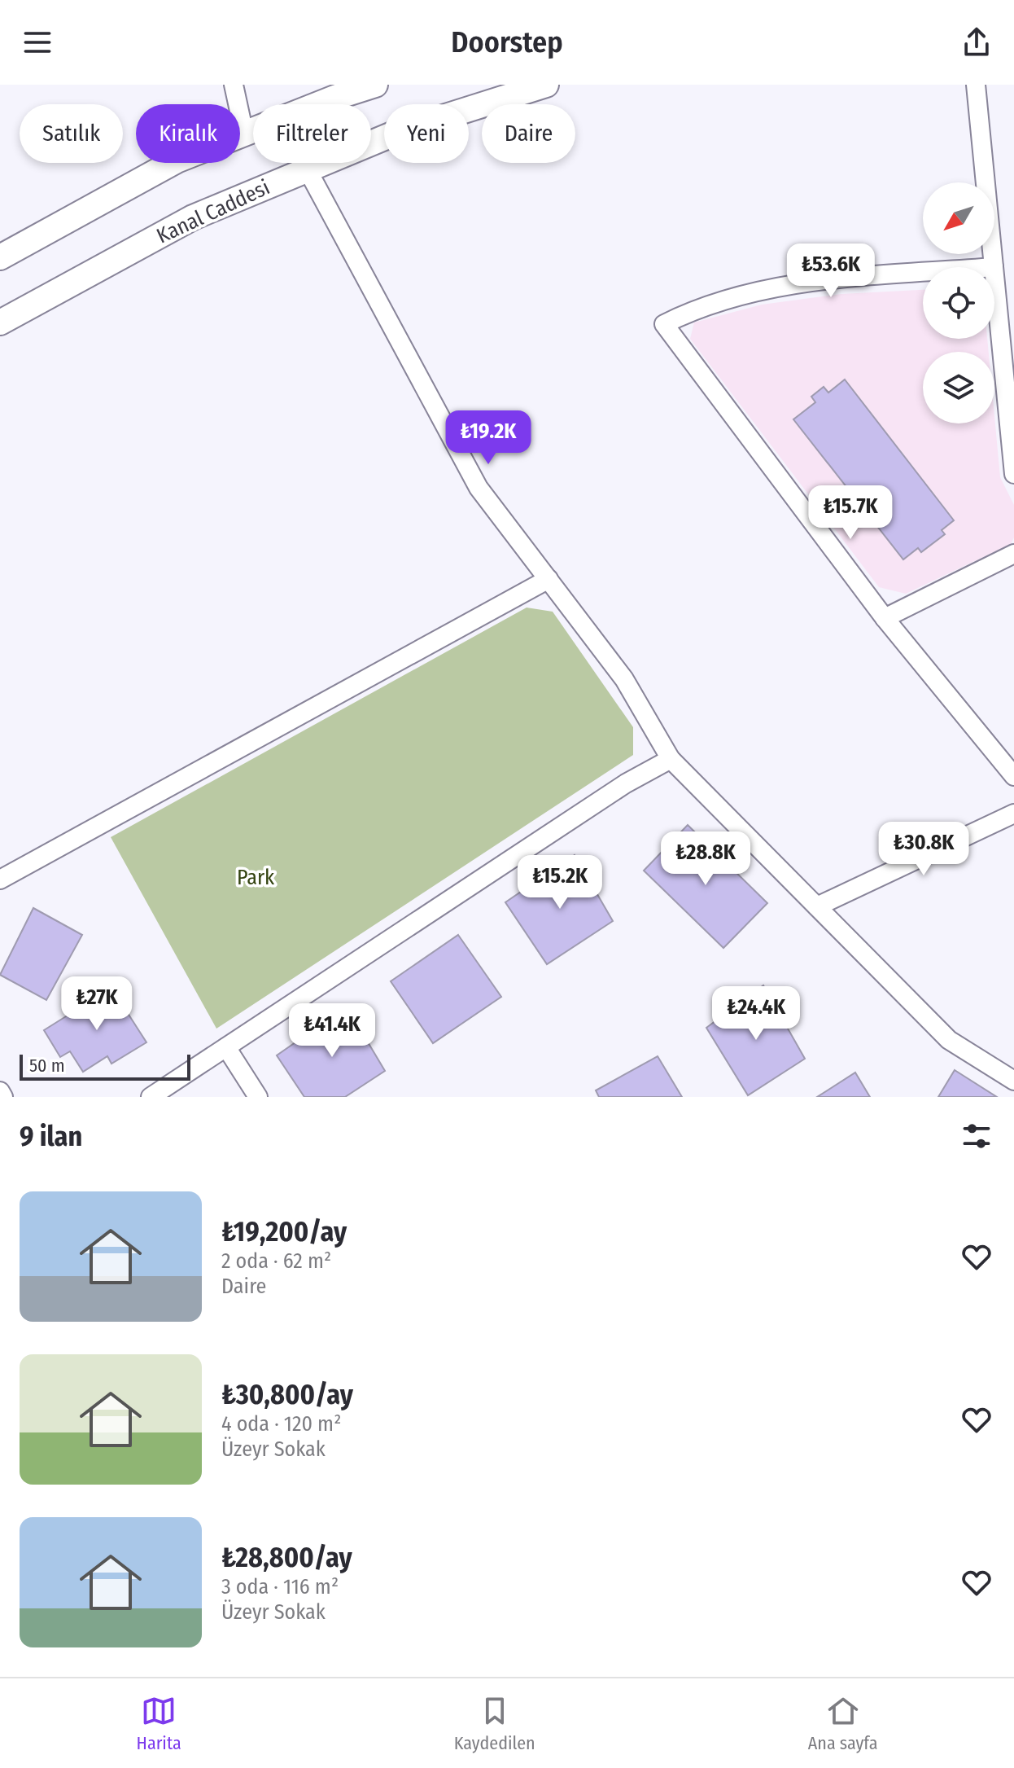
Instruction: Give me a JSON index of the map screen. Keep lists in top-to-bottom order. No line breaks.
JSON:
{"streets":{"main road":["Kanal Caddesi"]},"parks":["Park"],"scale_bar":"50 m","north":"bottom left","page":{"header":"Doorstep","chip":["Satılık","Kiralık","Filtreler","Yeni","Daire"],"price":["₺53.6K","₺19.2K","₺15.7K","₺30.8K","₺28.8K","₺15.2K","₺27K","₺24.4K","₺41.4K"],"scale":"50 m","heading":"9 ilan","list":[{"name":"₺19,200/ay","note":"2 oda · 62 m² · Daire"},{"name":"₺30,800/ay","note":"4 oda · 120 m² · Üzeyr Sokak"},{"name":"₺28,800/ay","note":"3 oda · 116 m² · Üzeyr Sokak"}],"tabs":["Harita","Kaydedilen","Ana sayfa"]}}
